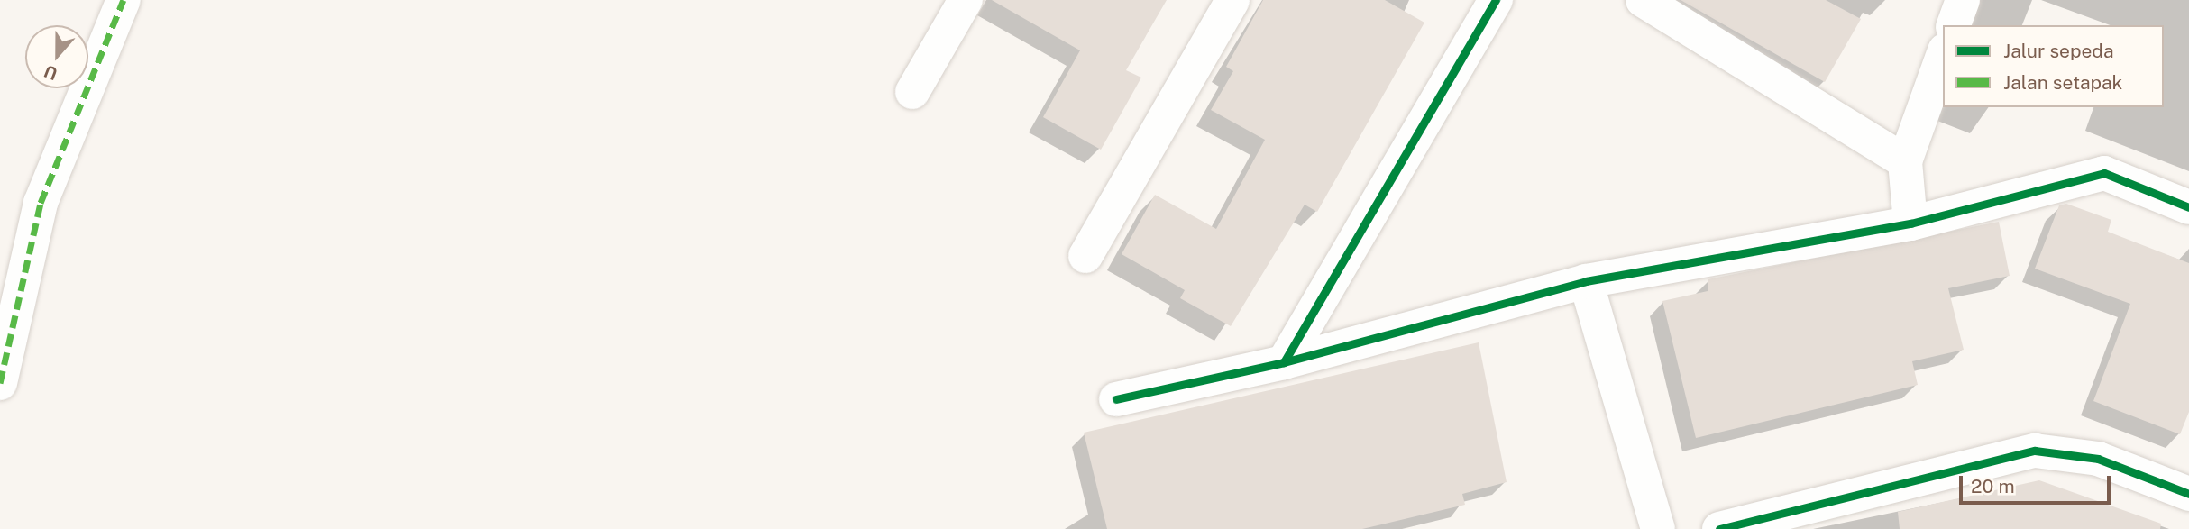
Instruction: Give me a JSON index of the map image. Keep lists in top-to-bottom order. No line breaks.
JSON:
{"legend":["Jalur sepeda","Jalan setapak"],"scale_bar":"20 m","north":"bottom"}
